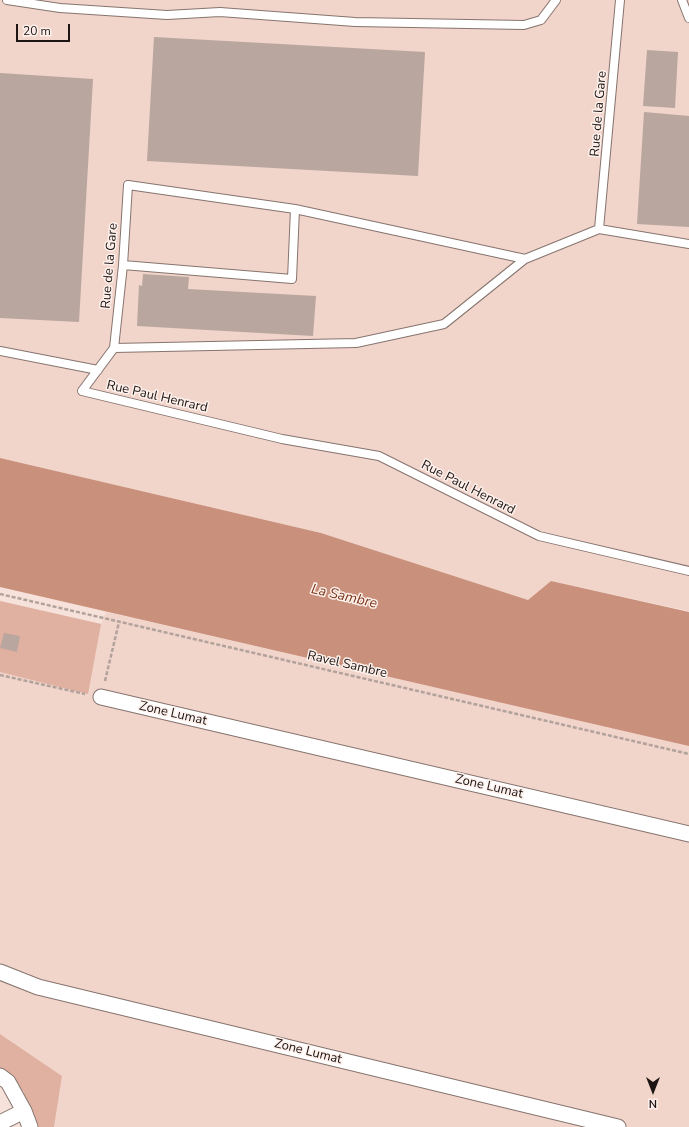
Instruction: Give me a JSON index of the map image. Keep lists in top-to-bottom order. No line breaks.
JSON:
{"streets":{"street":["Zone Lumat"],"lane":["Rue de la Gare","Rue Paul Henrard"],"path":["Ravel Sambre"]},"crossings":[["Rue de la Gare","Rue Paul Henrard"]],"water":["La Sambre"],"scale_bar":"20 m","north":"bottom"}
